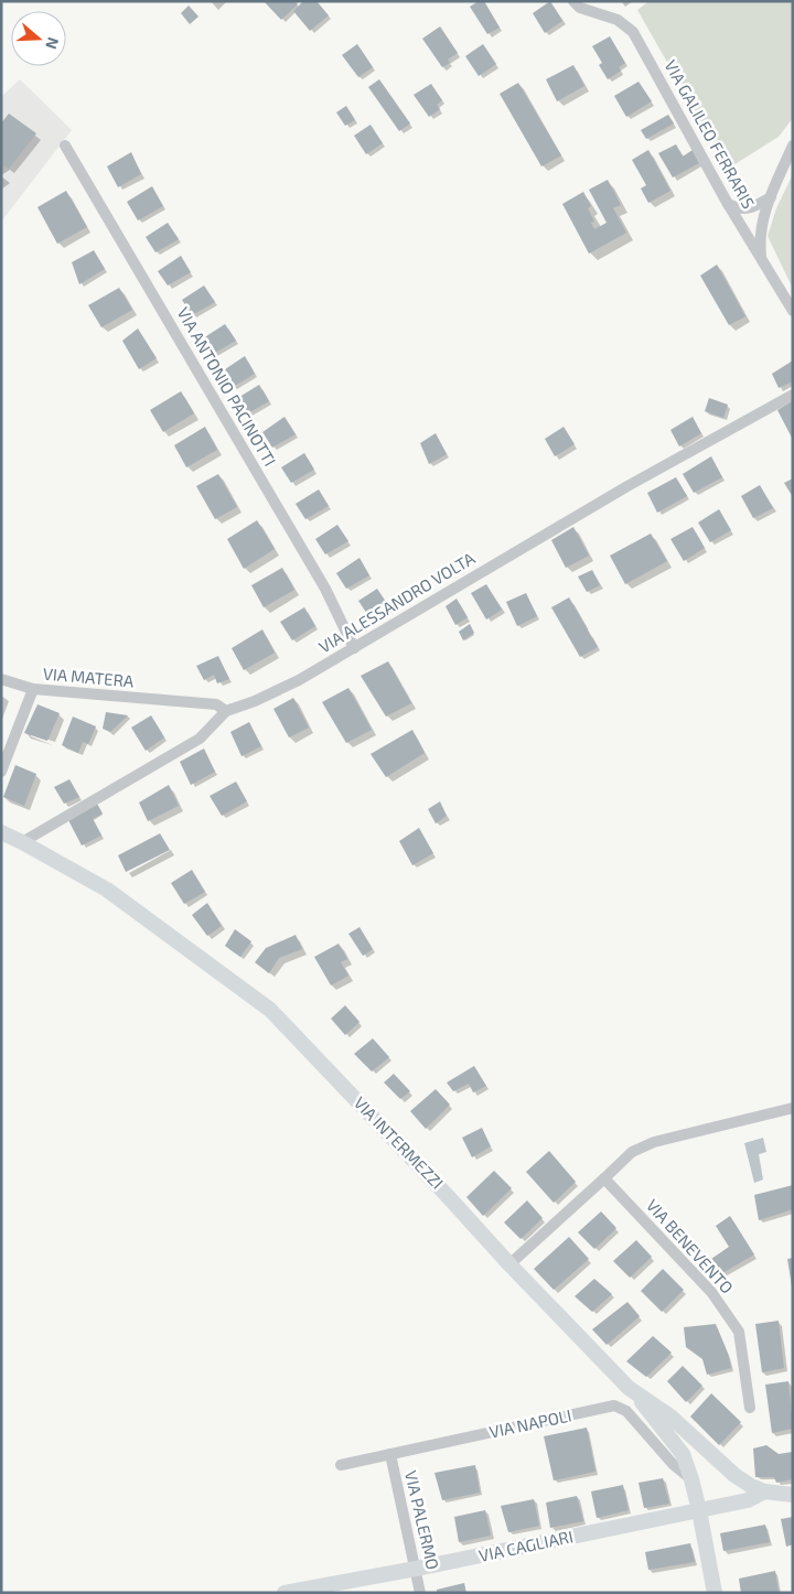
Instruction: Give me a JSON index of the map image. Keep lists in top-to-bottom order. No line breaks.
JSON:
{"streets":{"street":["VIA GALILEO FERRARIS","VIA ANTONIO PACINOTTI","VIA ALESSANDRO VOLTA","VIA MATERA","VIA INTERMEZZI","VIA BENEVENTO","VIA NAPOLI","VIA PALERMO","VIA CAGLIARI"]},"crossings":[["VIA ANTONIO PACINOTTI","VIA ALESSANDRO VOLTA"],["VIA ALESSANDRO VOLTA","VIA MATERA"],["VIA ALESSANDRO VOLTA","VIA INTERMEZZI"],["VIA INTERMEZZI","VIA CAGLIARI"],["VIA NAPOLI","VIA PALERMO"],["VIA PALERMO","VIA CAGLIARI"]],"north":"right"}
